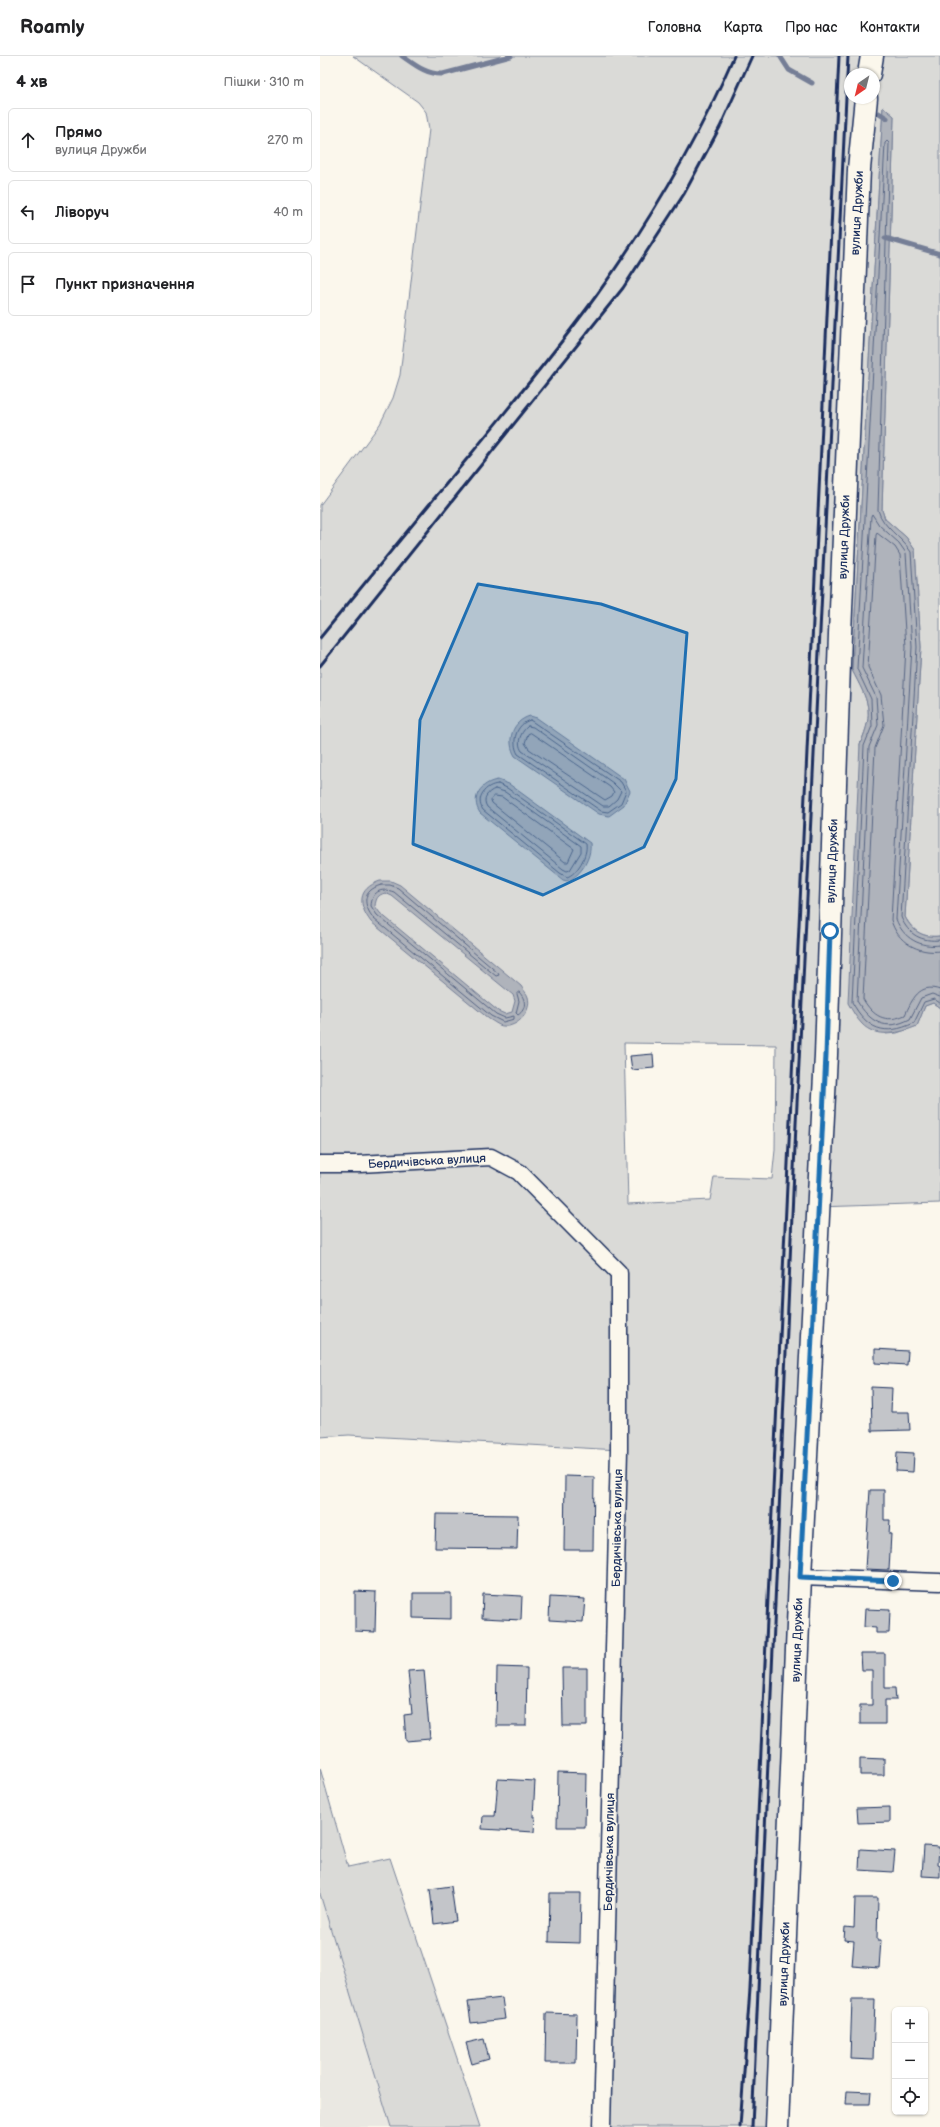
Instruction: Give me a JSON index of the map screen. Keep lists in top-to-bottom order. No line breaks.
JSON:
{"streets":{"street":["вулиця Дружби","Бердичівська вулиця"]},"north":"bottom left","page":{"header":"Roamly","nav":["Головна","Карта","Про нас","Контакти"],"heading":["4 хв","Пішки · 310 m"],"list":[["Прямо","вулиця Дружби","270 m"],["Ліворуч","40 m"],"Пункт призначення"],"map_buttons":["+","−"]}}
